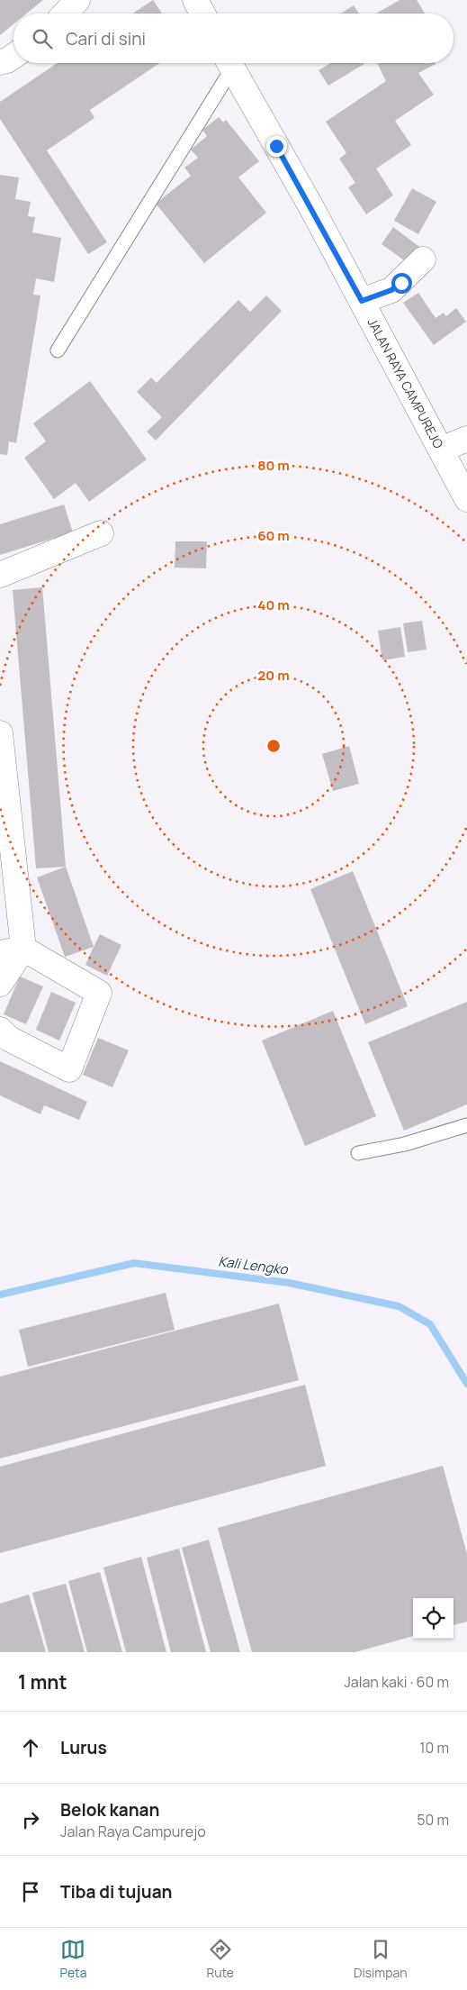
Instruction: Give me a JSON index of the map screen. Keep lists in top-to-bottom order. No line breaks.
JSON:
{"streets":{"street":["JALAN RAYA CAMPUREJO"]},"water":["Kali Lengko"],"page":{"search":"Cari di sini","heading":["1 mnt","Jalan kaki · 60 m"],"list":[["Lurus","10 m"],["Belok kanan","Jalan Raya Campurejo","50 m"],"Tiba di tujuan"],"nav":["Peta","Rute","Disimpan"]},"rings":["80 m","60 m","40 m","20 m"]}
